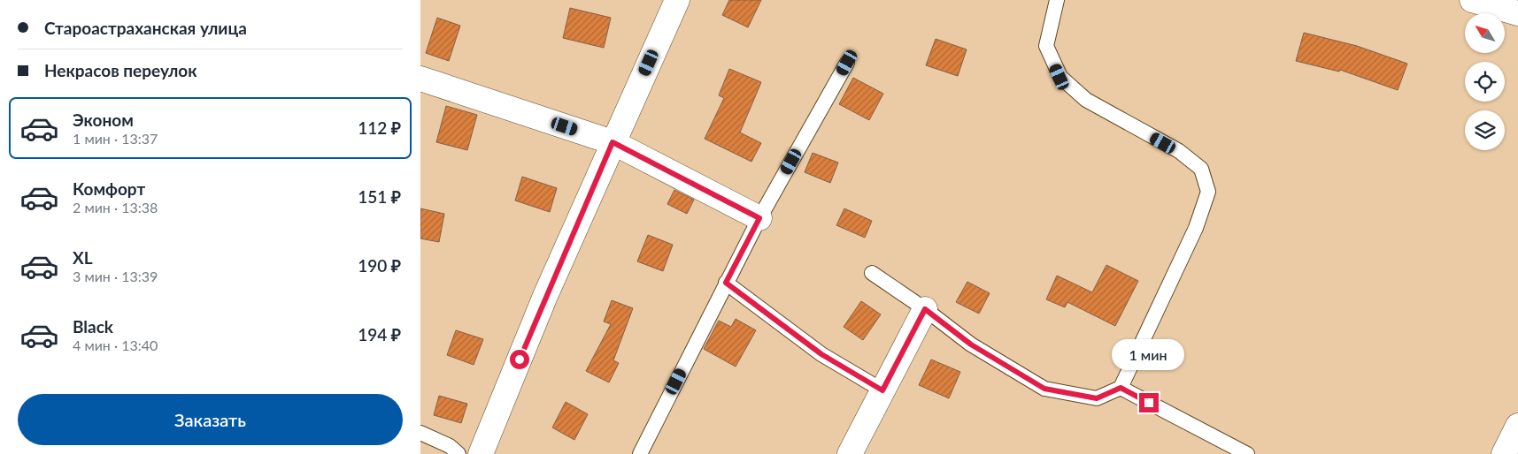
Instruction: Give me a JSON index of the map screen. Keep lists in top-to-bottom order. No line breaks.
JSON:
{"north":"top left","page":{"banner":["Староастраханская улица","Некрасов переулок"],"list":[{"name":"Эконом","note":"1 мин · 13:37","value":"112 ₽"},{"name":"Комфорт","note":"2 мин · 13:38","value":"151 ₽"},{"name":"XL","note":"3 мин · 13:39","value":"190 ₽"},{"name":"Black","note":"4 мин · 13:40","value":"194 ₽"}],"bubble":"1 мин","buttons":"Заказать"}}
